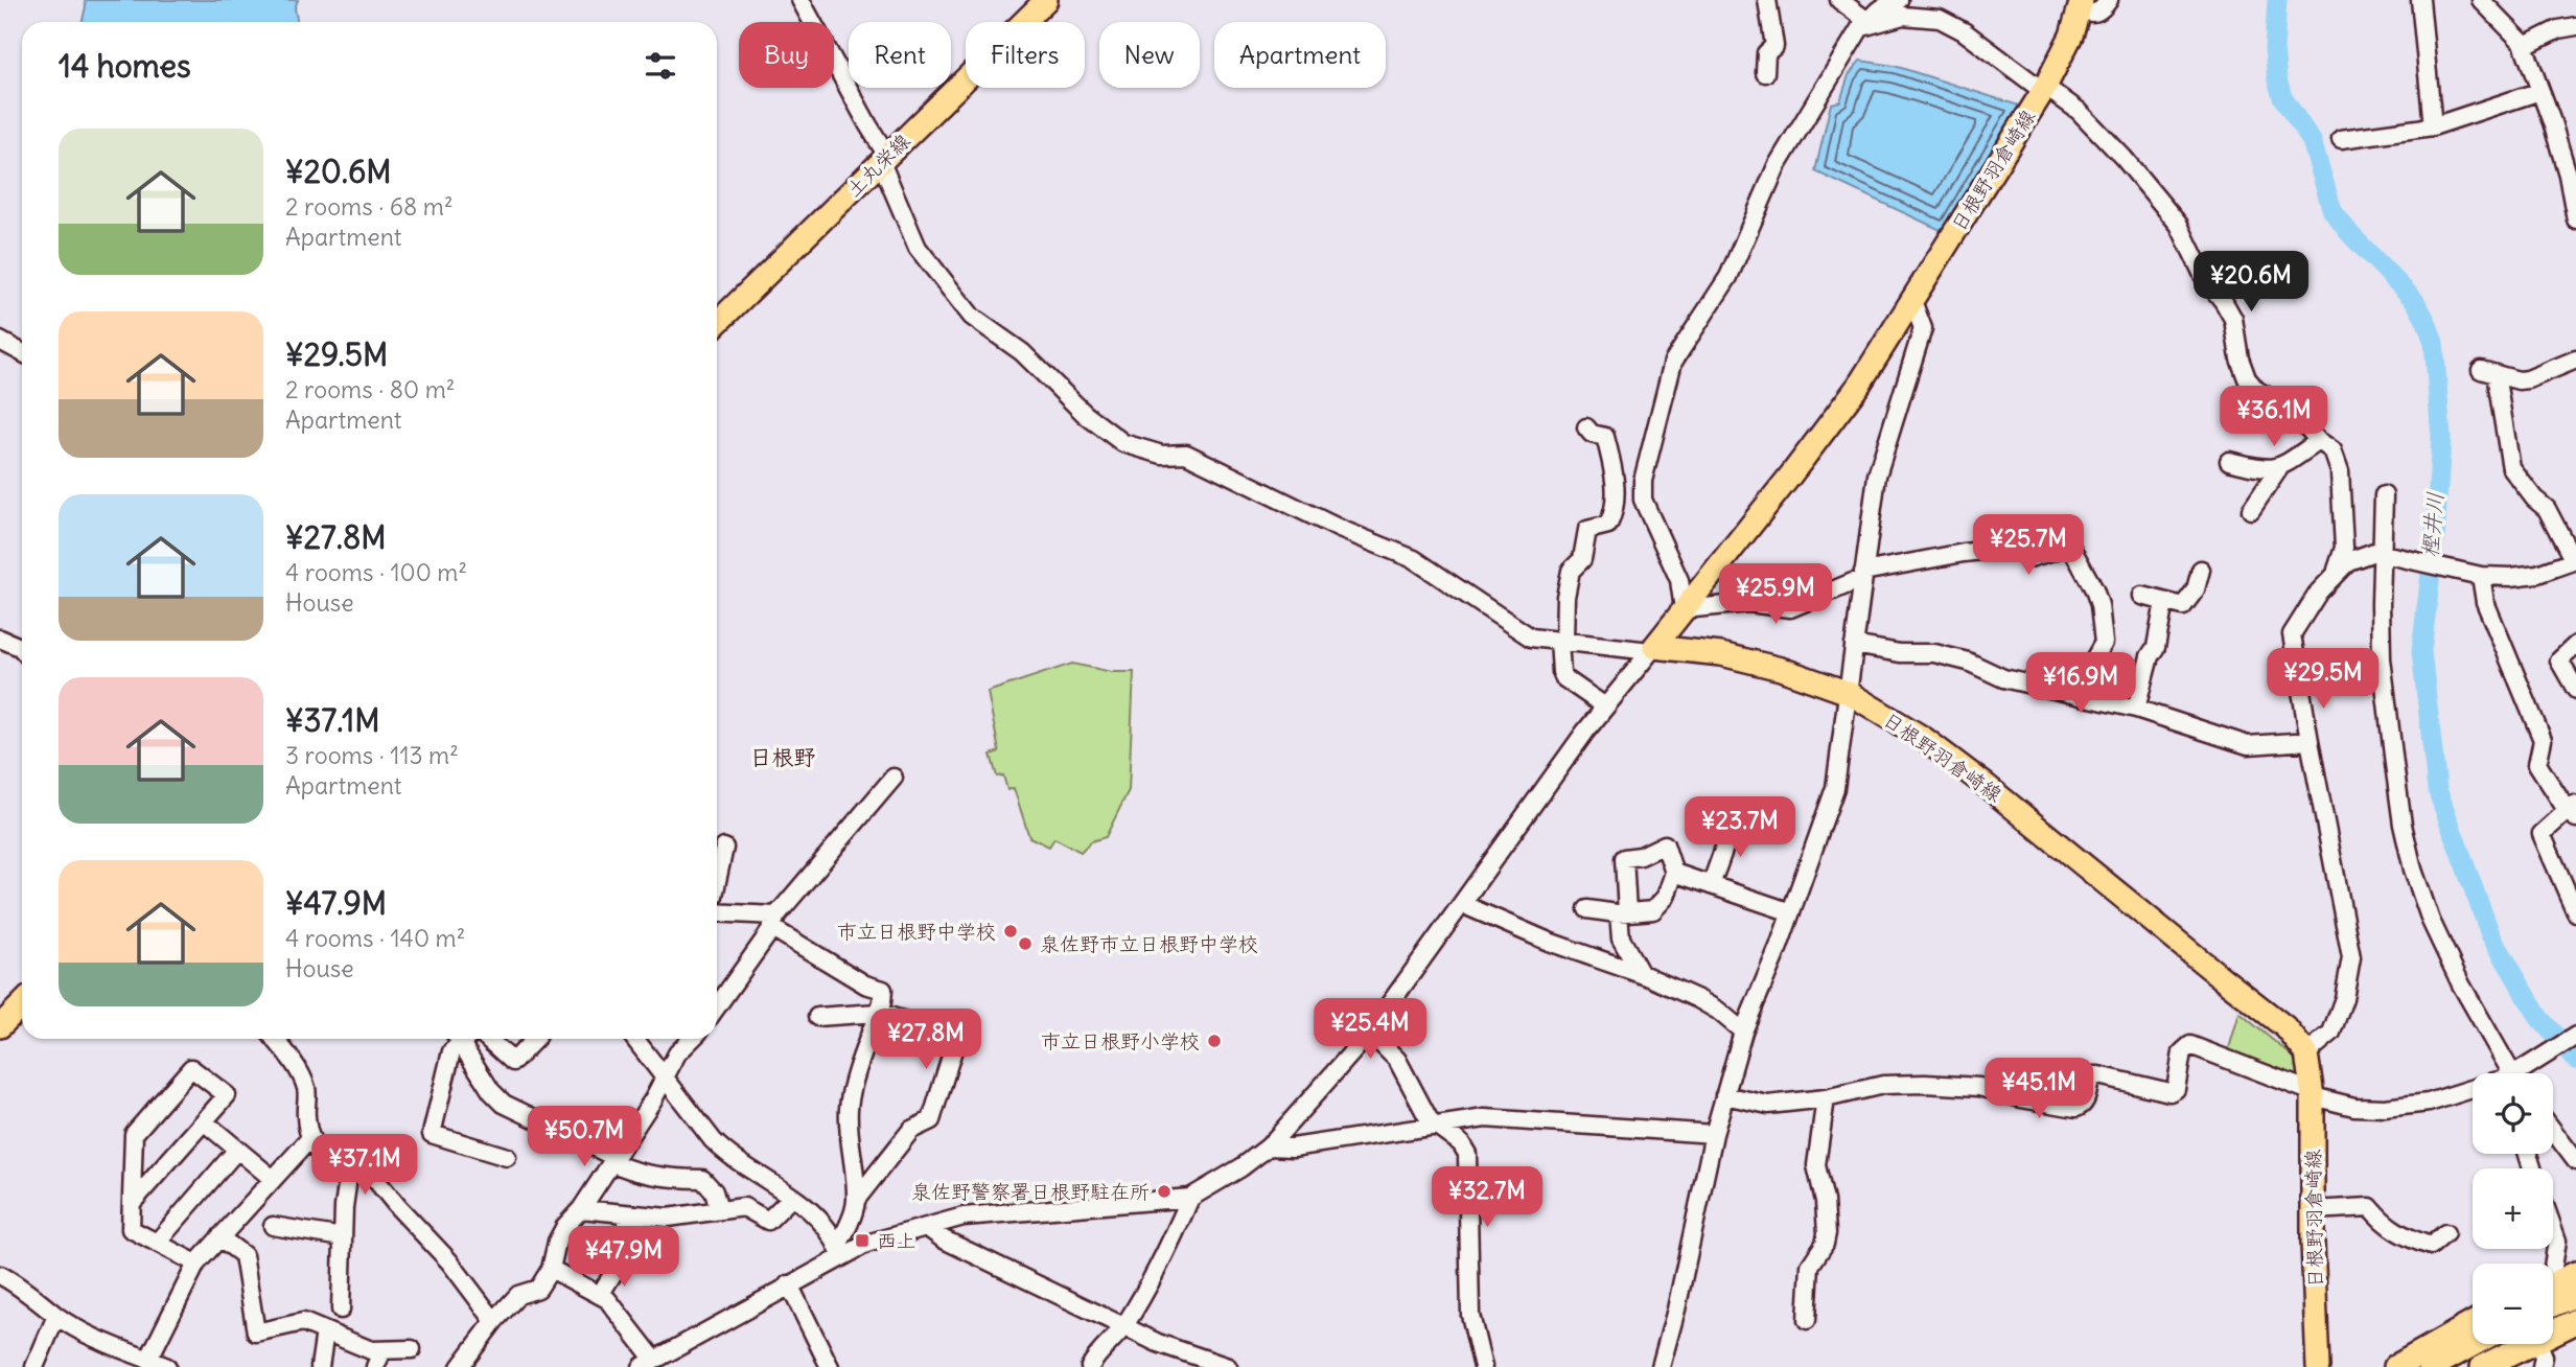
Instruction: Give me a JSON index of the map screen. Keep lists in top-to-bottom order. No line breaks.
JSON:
{"streets":{"main road":["土丸栄線","日根野羽倉崎線"]},"districts":["日根野"],"water":["樫井川"],"places":{"other":["市立日根野中学校","泉佐野市立日根野中学校","市立日根野小学校","泉佐野警察署日根野駐在所"],"transit":["西上"]},"page":{"chip":["Buy","Rent","Filters","New","Apartment"],"heading":"14 homes","list":[{"name":"¥20.6M","note":"2 rooms · 68 m² · Apartment"},{"name":"¥29.5M","note":"2 rooms · 80 m² · Apartment"},{"name":"¥27.8M","note":"4 rooms · 100 m² · House"},{"name":"¥37.1M","note":"3 rooms · 113 m² · Apartment"},{"name":"¥47.9M","note":"4 rooms · 140 m² · House"}],"price":["¥20.6M","¥36.1M","¥25.7M","¥25.9M","¥29.5M","¥16.9M","¥23.7M","¥25.4M","¥27.8M","¥45.1M","¥50.7M","¥37.1M","¥32.7M","¥47.9M"],"map_buttons":["+","−"]}}
